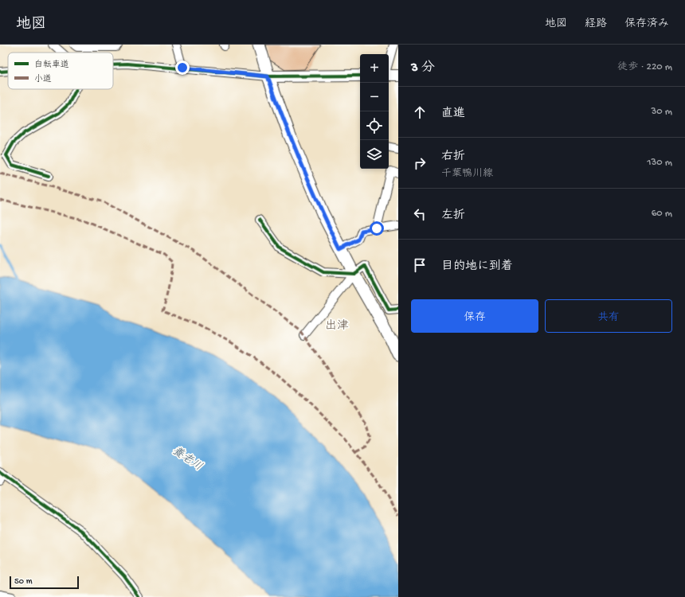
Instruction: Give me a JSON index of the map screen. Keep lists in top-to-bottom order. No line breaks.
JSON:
{"districts":["出津"],"water":["養老川"],"legend":["自転車道","小道"],"scale_bar":"50 m","page":{"header":"地図","nav":["地図","経路","保存済み"],"heading":["3 分","徒歩 · 220 m"],"map_buttons":["+","−"],"list":[["直進","30 m"],["右折","千葉鴨川線","130 m"],["左折","60 m"],"目的地に到着"],"buttons":["保存","共有"],"scale":"50 m"}}
